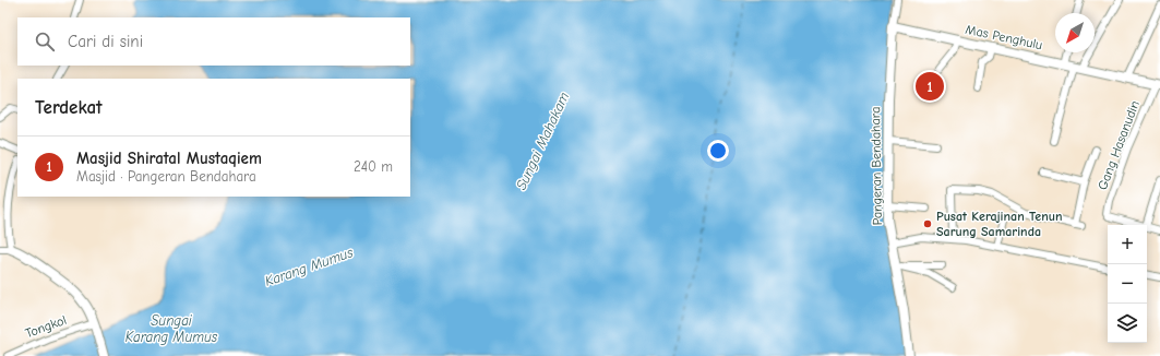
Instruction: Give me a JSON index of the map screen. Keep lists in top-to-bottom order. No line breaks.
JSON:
{"streets":{"street":["Mas Penghulu","Gang Hasanudin","Pangeran Bendahara","Tongkol"]},"crossings":[["Mas Penghulu","Gang Hasanudin"],["Mas Penghulu","Pangeran Bendahara"]],"water":["Sungai Mahakam","Karang Mumus","Sungai Karang Mumus"],"places":["Pusat Kerajinan Tenun Sarung Samarinda"],"north":"bottom left","page":{"search":"Cari di sini","pins":"1","heading":"Terdekat","list":[{"mark":"1","name":"Masjid Shiratal Mustaqiem","note":"Masjid · Pangeran Bendahara","value":"240 m"}],"map_buttons":["+","−"]}}
